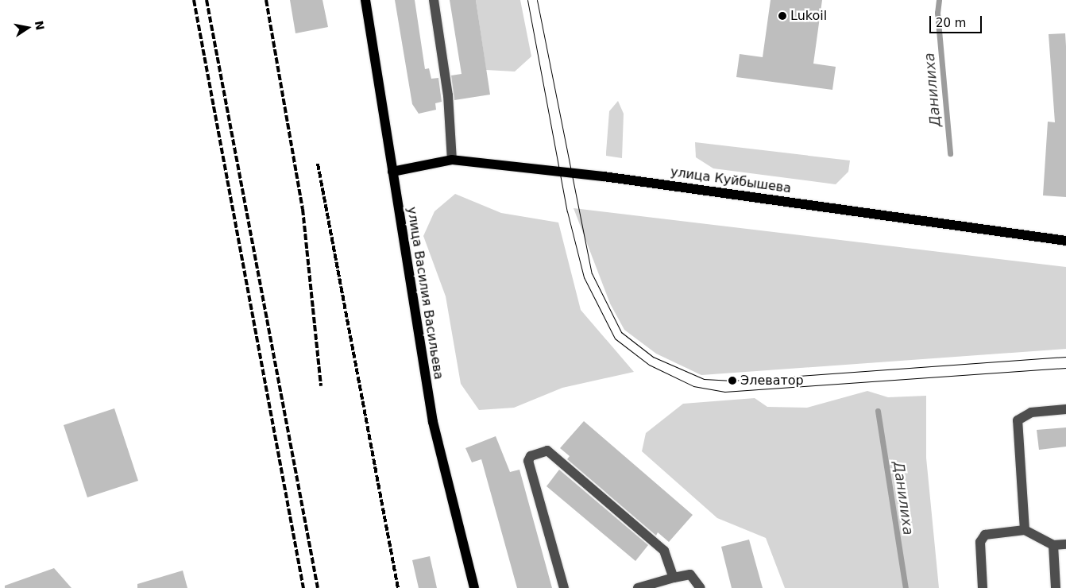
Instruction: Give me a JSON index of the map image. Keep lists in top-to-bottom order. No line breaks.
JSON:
{"streets":{"main road":["улица Куйбышева","улица Василия Васильева"]},"crossings":[["улица Куйбышева","улица Василия Васильева"]],"water":["Данилиха"],"places":["Lukoil","Элеватор"],"scale_bar":"20 m","north":"right"}
